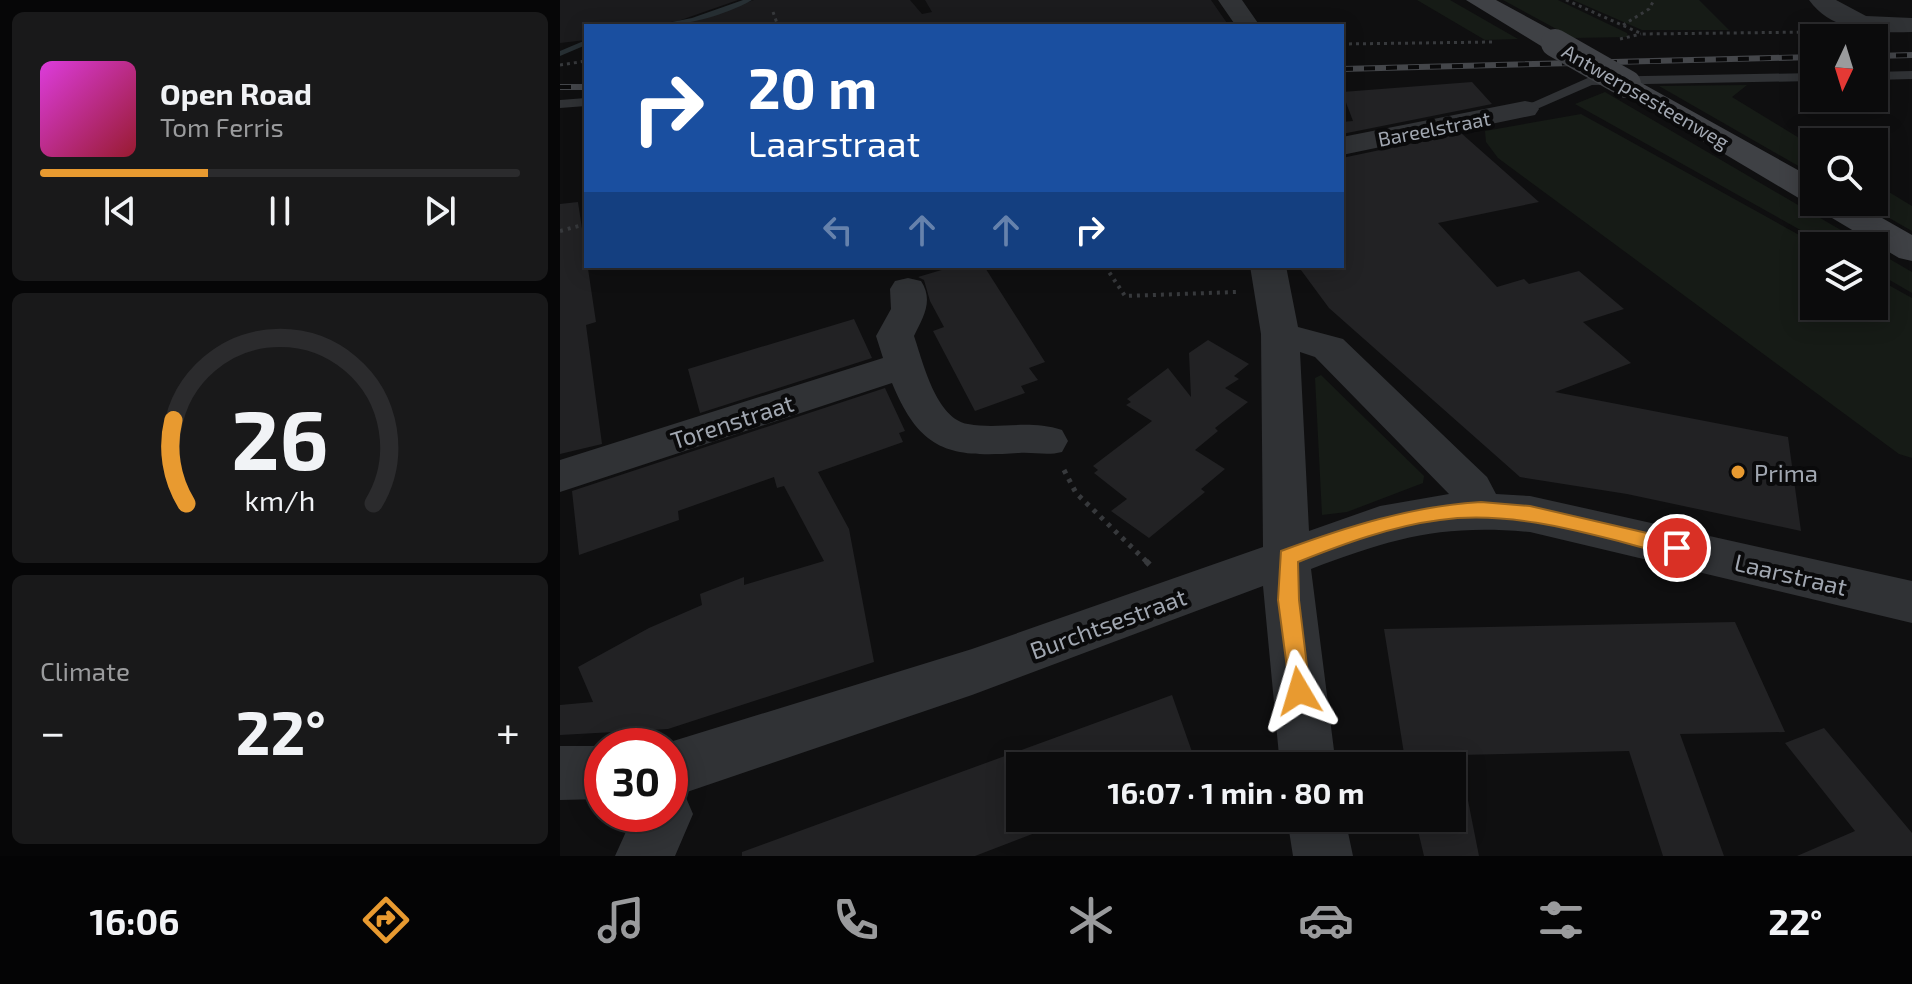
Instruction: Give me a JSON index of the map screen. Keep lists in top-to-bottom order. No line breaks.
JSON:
{"streets":{"street":["Antwerpsesteenweg","Bareelstraat","Torenstraat","Laarstraat","Burchtsestraat"]},"crossings":[["Laarstraat","Burchtsestraat"]],"places":["Prima"],"north":"bottom","page":{"turn":["20 m","Laarstraat"],"song":["Open Road","Tom Ferris"],"tile":"Climate","heat":["−","22°","+"],"limit":"30","trip":"16:07 · 1 min · 80 m","tabs":["16:06","22°"],"gauge":["26","km/h"]}}
